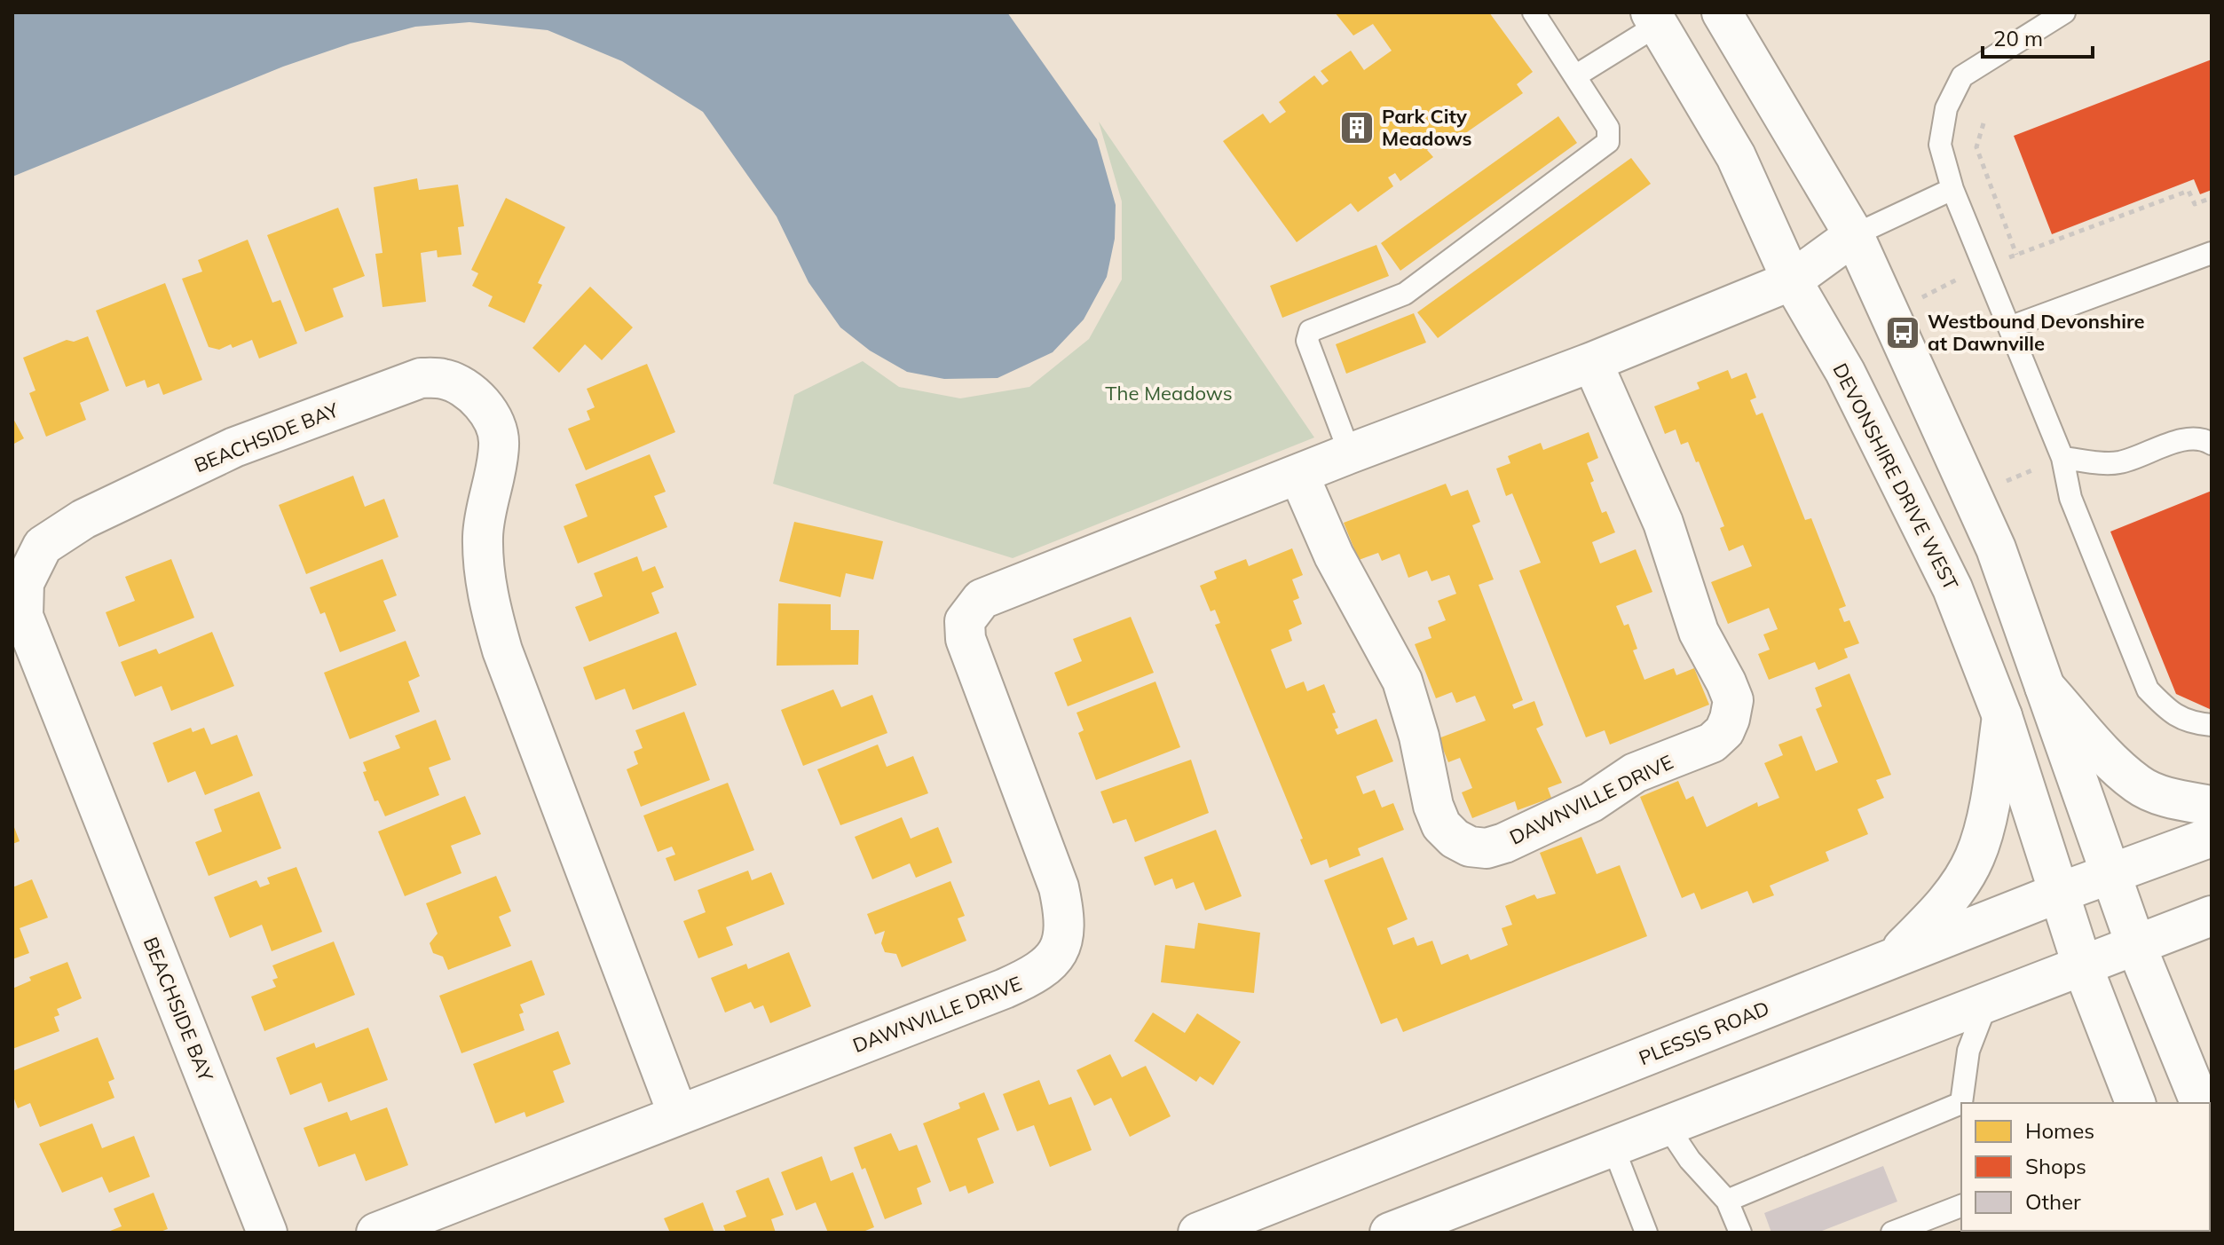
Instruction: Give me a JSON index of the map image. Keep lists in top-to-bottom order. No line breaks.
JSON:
{"streets":{"street":["BEACHSIDE BAY","DEVONSHIRE DRIVE WEST","DAWNVILLE DRIVE","PLESSIS ROAD"]},"crossings":[["BEACHSIDE BAY","DAWNVILLE DRIVE"],["DEVONSHIRE DRIVE WEST","DAWNVILLE DRIVE"],["DEVONSHIRE DRIVE WEST","PLESSIS ROAD"]],"parks":["The Meadows"],"places":{"building":["Park City Meadows"],"bus stop":["Westbound Devonshire at Dawnville"]},"legend":["Homes","Shops","Other"],"scale_bar":"20 m"}
